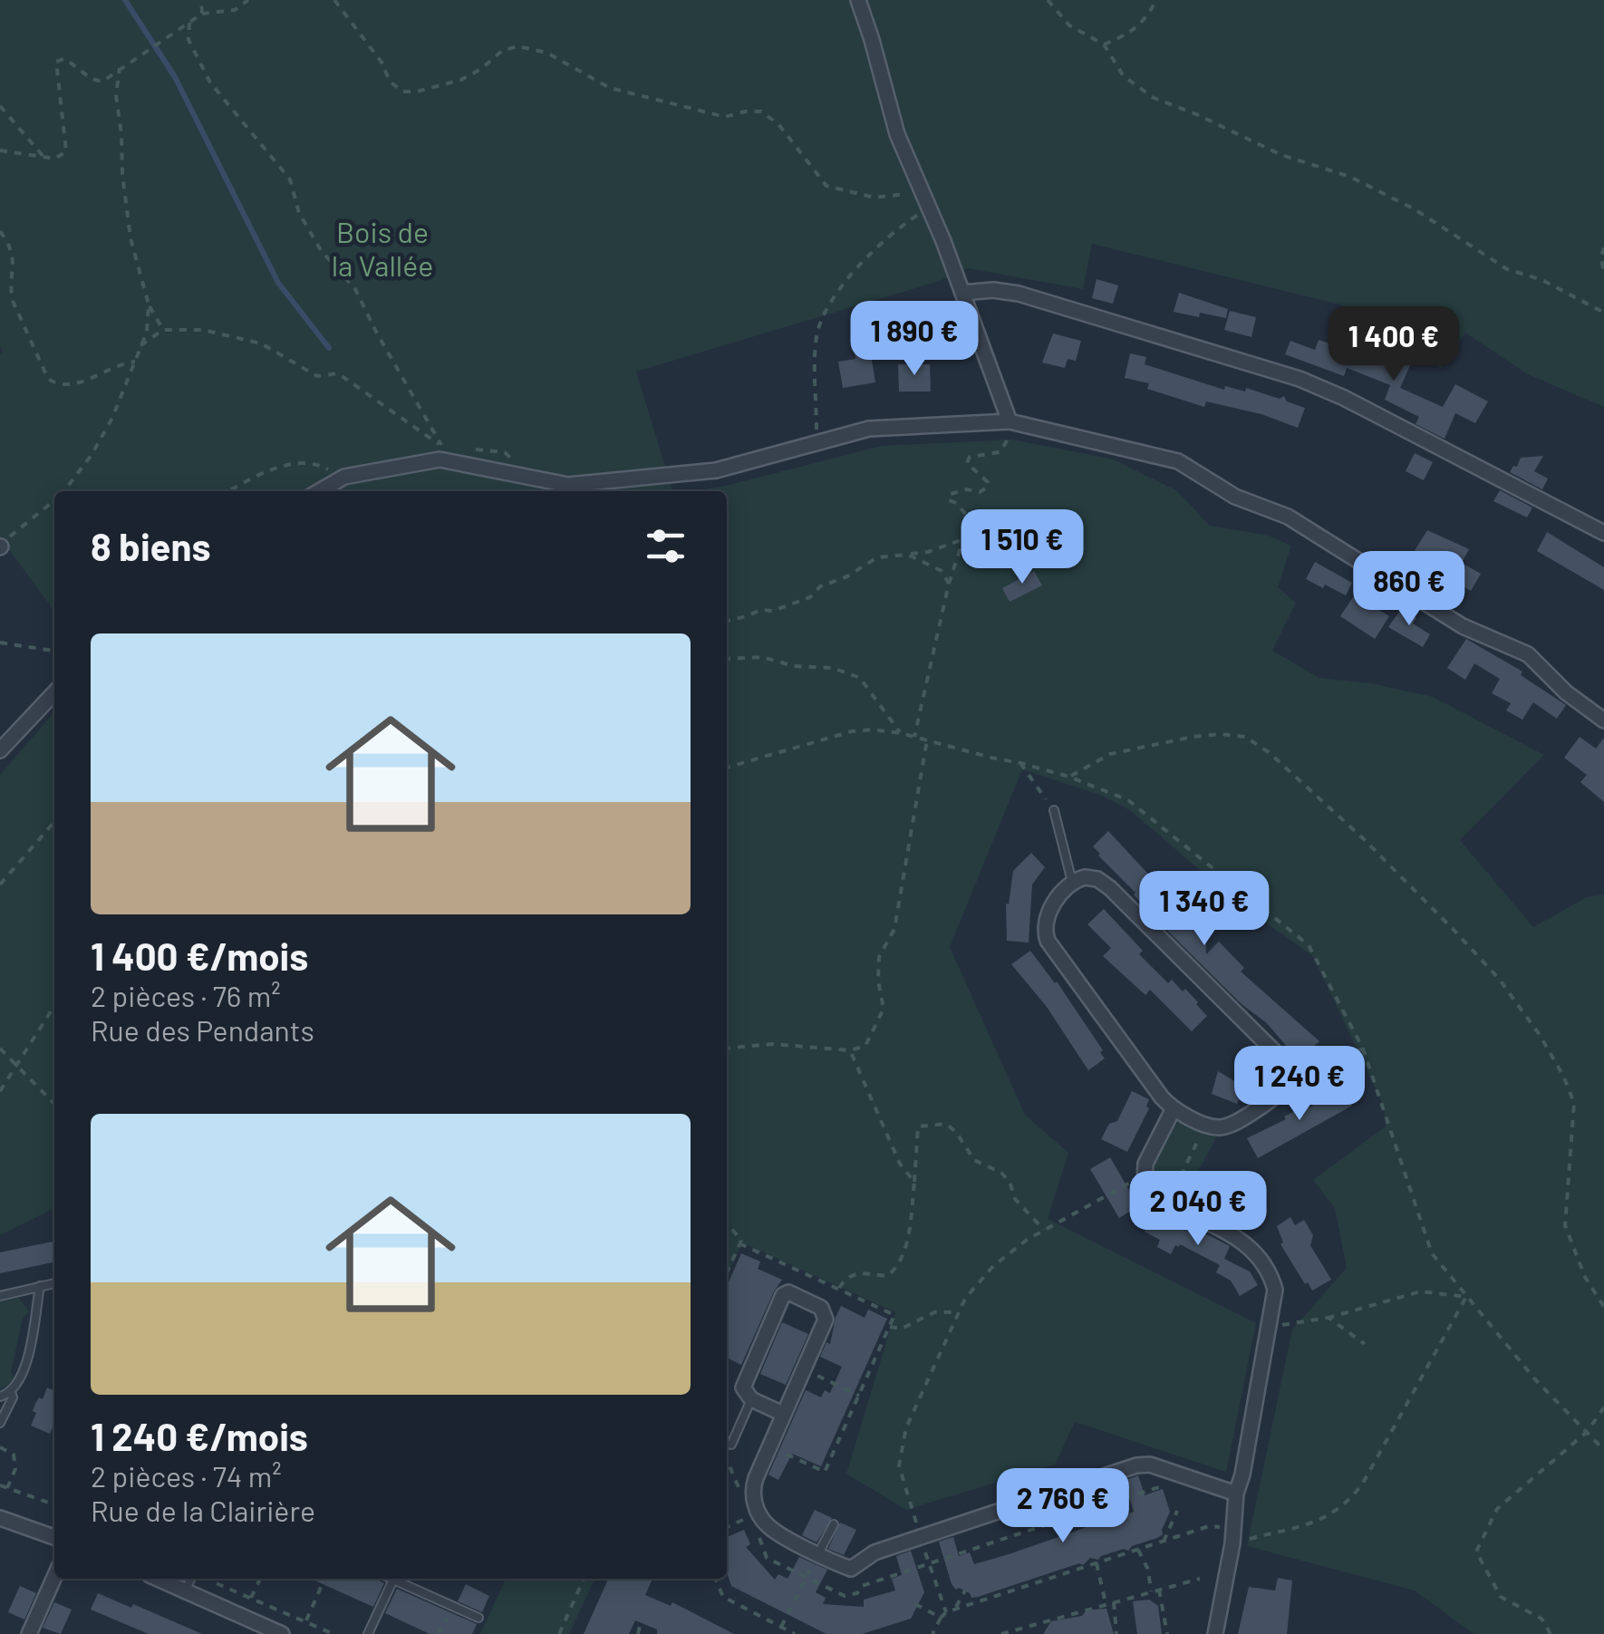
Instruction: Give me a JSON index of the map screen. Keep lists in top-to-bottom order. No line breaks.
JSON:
{"parks":["Bois de la Vallée"],"page":{"price":["1 890 €","1 400 €","1 510 €","860 €","1 340 €","1 240 €","2 040 €","2 760 €"],"heading":"8 biens","list":[{"name":"1 400 €/mois","note":"2 pièces · 76 m² · Rue des Pendants"},{"name":"1 240 €/mois","note":"2 pièces · 74 m² · Rue de la Clairière"}]}}
